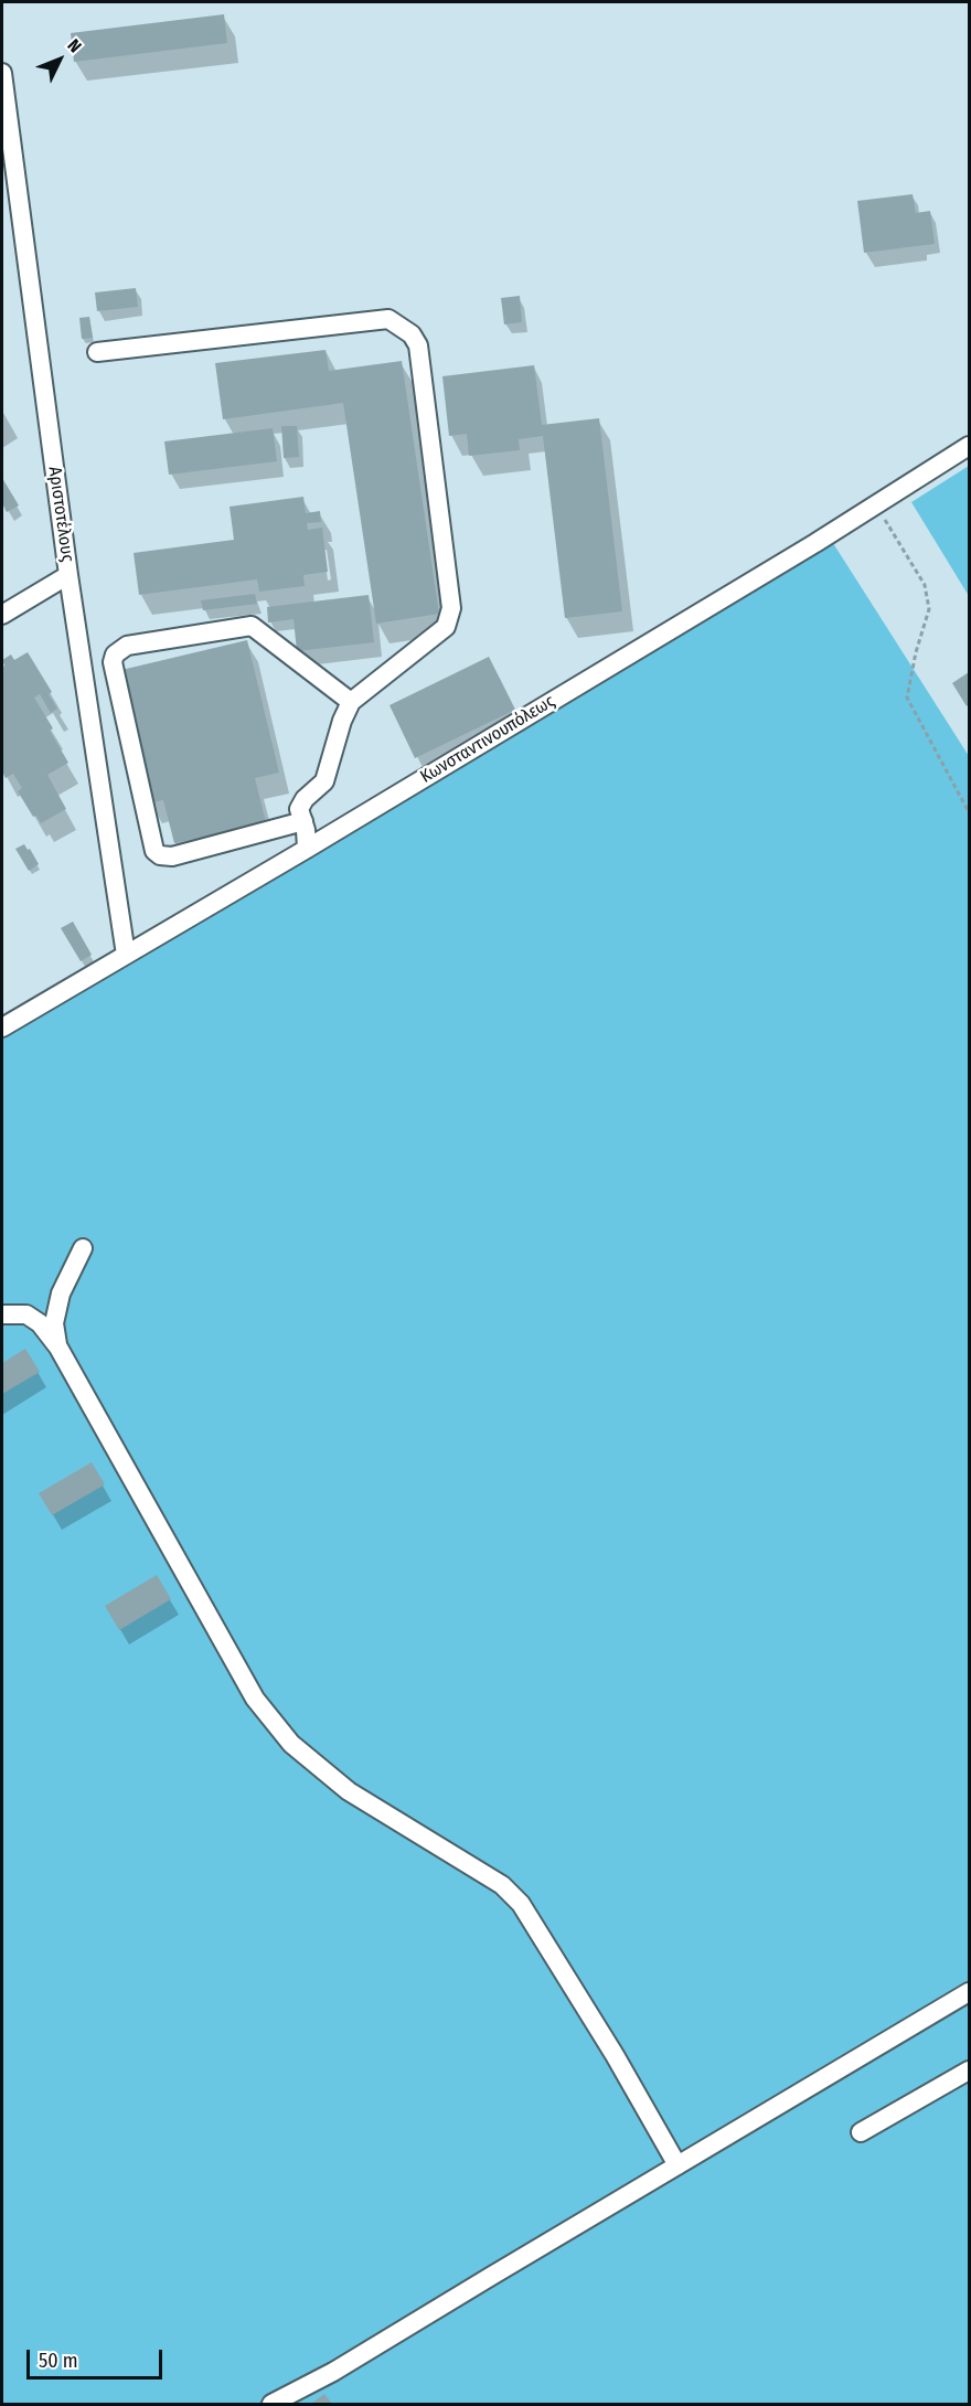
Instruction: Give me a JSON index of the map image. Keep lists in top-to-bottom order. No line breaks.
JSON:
{"streets":{"street":["Αριστοτέλους","Κωνσταντινουπόλεως"]},"crossings":[["Αριστοτέλους","Κωνσταντινουπόλεως"]],"scale_bar":"50 m","north":"top right"}
